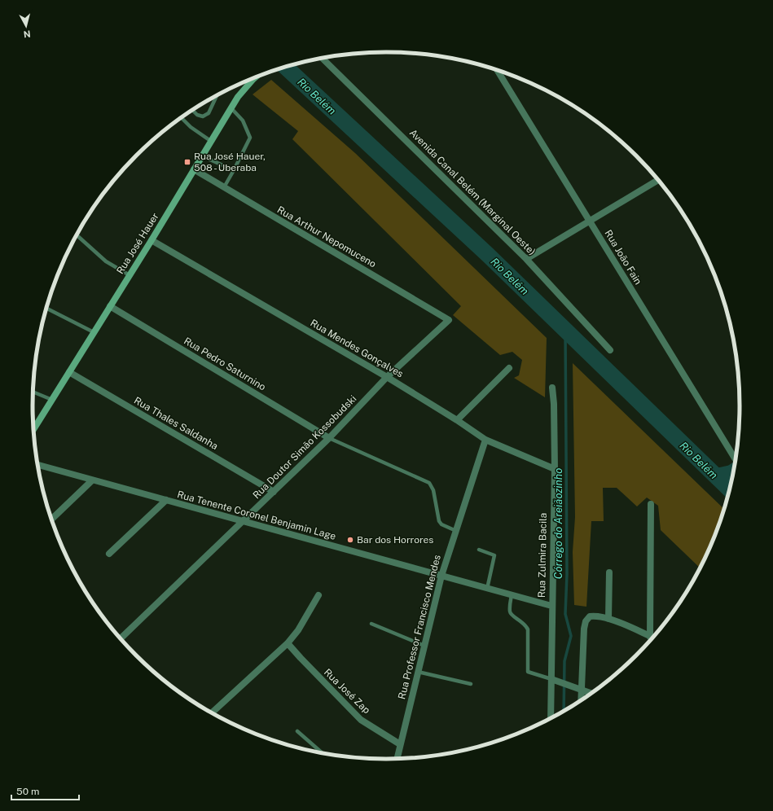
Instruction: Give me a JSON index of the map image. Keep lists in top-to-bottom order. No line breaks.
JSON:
{"streets":{"main road":["Rua José Hauer"],"street":["Avenida Canal Belém (Marginal Oeste)","Rua Arthur Nepomuceno","Rua João Fain","Rua Mendes Gonçalves","Rua Pedro Saturnino","Rua Thales Saldanha","Rua Doutor Simão Kossobudski","Rua Tenente Coronel Benjamin Lage","Rua Zulmira Bacila","Rua Professor Francisco Mendes","Rua José Zap"]},"crossings":[["Rua Arthur Nepomuceno","Rua José Hauer"],["Rua Arthur Nepomuceno","Rua Doutor Simão Kossobudski"],["Rua José Hauer","Rua Mendes Gonçalves"],["Rua José Hauer","Rua Pedro Saturnino"],["Rua José Hauer","Rua Thales Saldanha"],["Rua Mendes Gonçalves","Rua Doutor Simão Kossobudski"],["Rua Mendes Gonçalves","Rua Zulmira Bacila"],["Rua Mendes Gonçalves","Rua Professor Francisco Mendes"],["Rua Pedro Saturnino","Rua Doutor Simão Kossobudski"],["Rua Thales Saldanha","Rua Doutor Simão Kossobudski"],["Rua Doutor Simão Kossobudski","Rua Tenente Coronel Benjamin Lage"],["Rua Tenente Coronel Benjamin Lage","Rua Zulmira Bacila"],["Rua Tenente Coronel Benjamin Lage","Rua Professor Francisco Mendes"],["Rua Professor Francisco Mendes","Rua José Zap"]],"water":["Rio Belém","Córrego do Areiãozinho"],"places":{"transit":["Rua José Hauer, 508 - Uberaba"],"other":["Bar dos Horrores"]},"scale_bar":"50 m","north":"bottom"}
